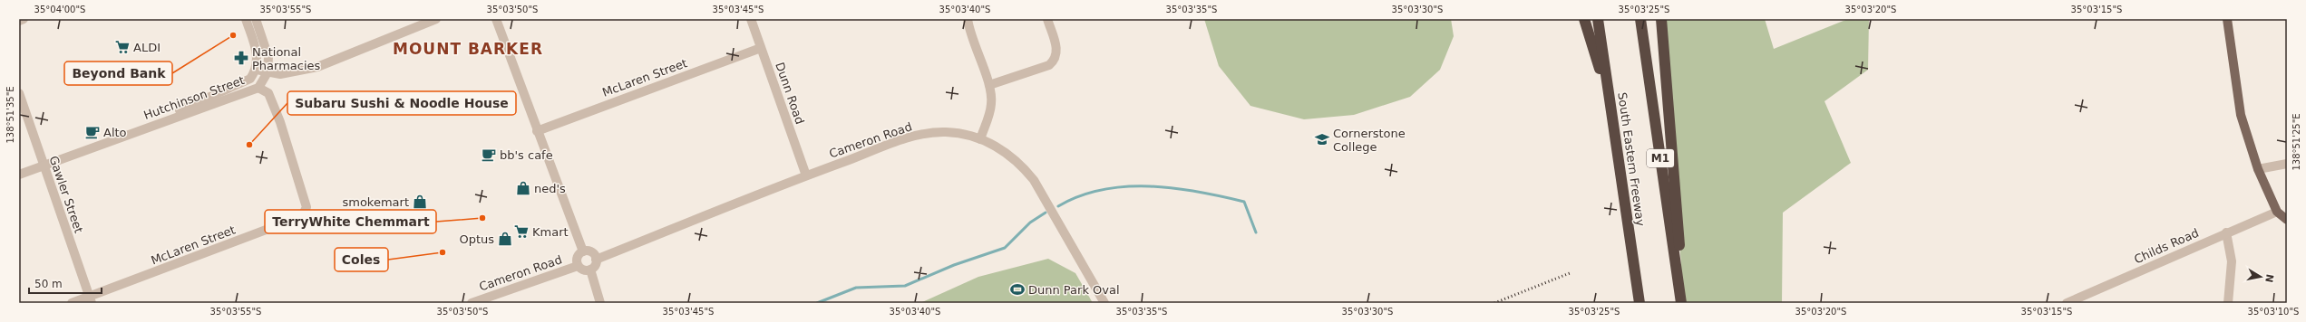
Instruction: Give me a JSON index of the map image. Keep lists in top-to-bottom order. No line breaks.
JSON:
{"streets":{"highway":["M1","South Eastern Freeway"],"street":["McLaren Street","Dunn Road","Hutchinson Street","Cameron Road","Gawler Street","Childs Road"]},"crossings":[["McLaren Street","Dunn Road"],["McLaren Street","Hutchinson Street"],["McLaren Street","Gawler Street"],["Dunn Road","Cameron Road"],["Hutchinson Street","Gawler Street"]],"districts":["MOUNT BARKER"],"places":{"other":["Beyond Bank","Subaru Sushi & Noodle House","TerryWhite Chemmart","Coles"],"supermarket":["ALDI","Kmart"],"pharmacy":["National Pharmacies"],"cafe":["Alto","bb's cafe"],"school or university":["Cornerstone College"],"shop":["ned's","smokemart","Optus"],"sports":["Dunn Park Oval"]},"scale_bar":"50 m","north":"right","coordinates":["35°04'00\"S","35°03'55\"S","35°03'50\"S","35°03'45\"S","35°03'40\"S","35°03'35\"S","35°03'30\"S","35°03'25\"S","35°03'20\"S","35°03'15\"S","138°51'35\"E","138°51'25\"E","35°03'10\"S"]}
